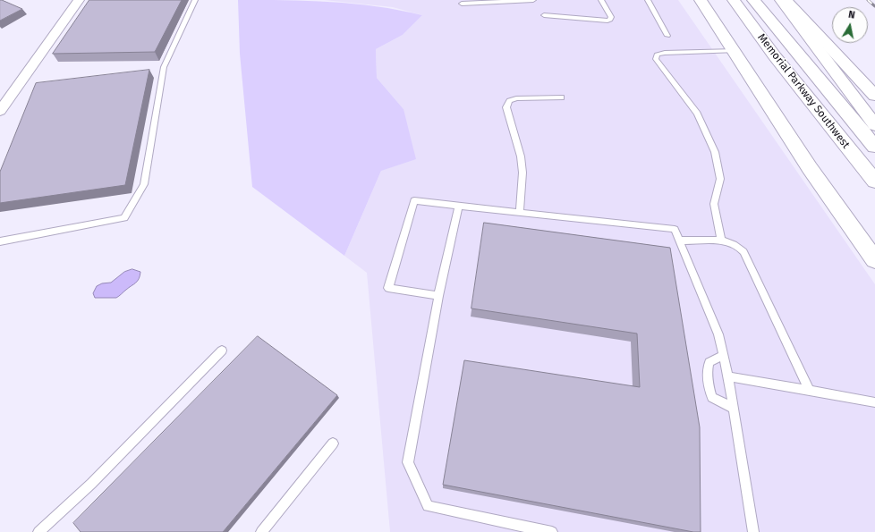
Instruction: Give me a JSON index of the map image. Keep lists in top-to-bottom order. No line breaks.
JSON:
{"streets":{"main road":["Memorial Parkway Southwest"]},"north":"top"}
